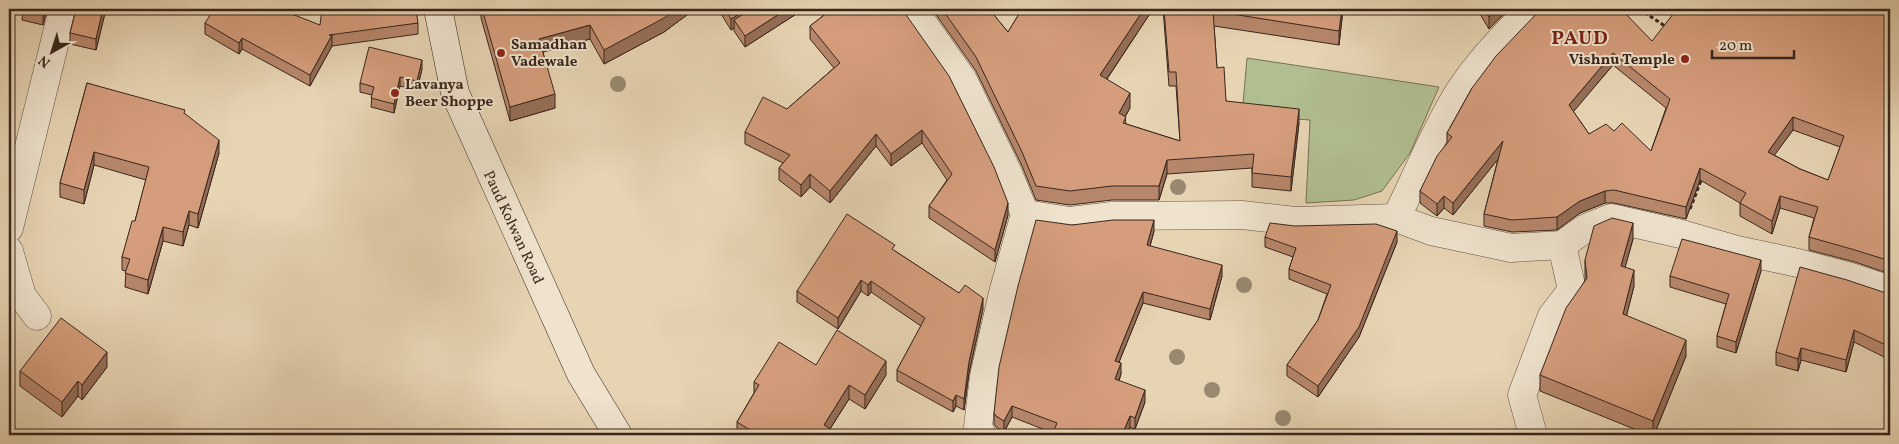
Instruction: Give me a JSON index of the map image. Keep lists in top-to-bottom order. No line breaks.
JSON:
{"streets":{"street":["Paud Kolwan Road"]},"districts":["PAUD"],"places":["Samadhan Vadewale","Vishnu Temple","Lavanya Beer Shoppe"],"scale_bar":"20 m","north":"bottom left"}
